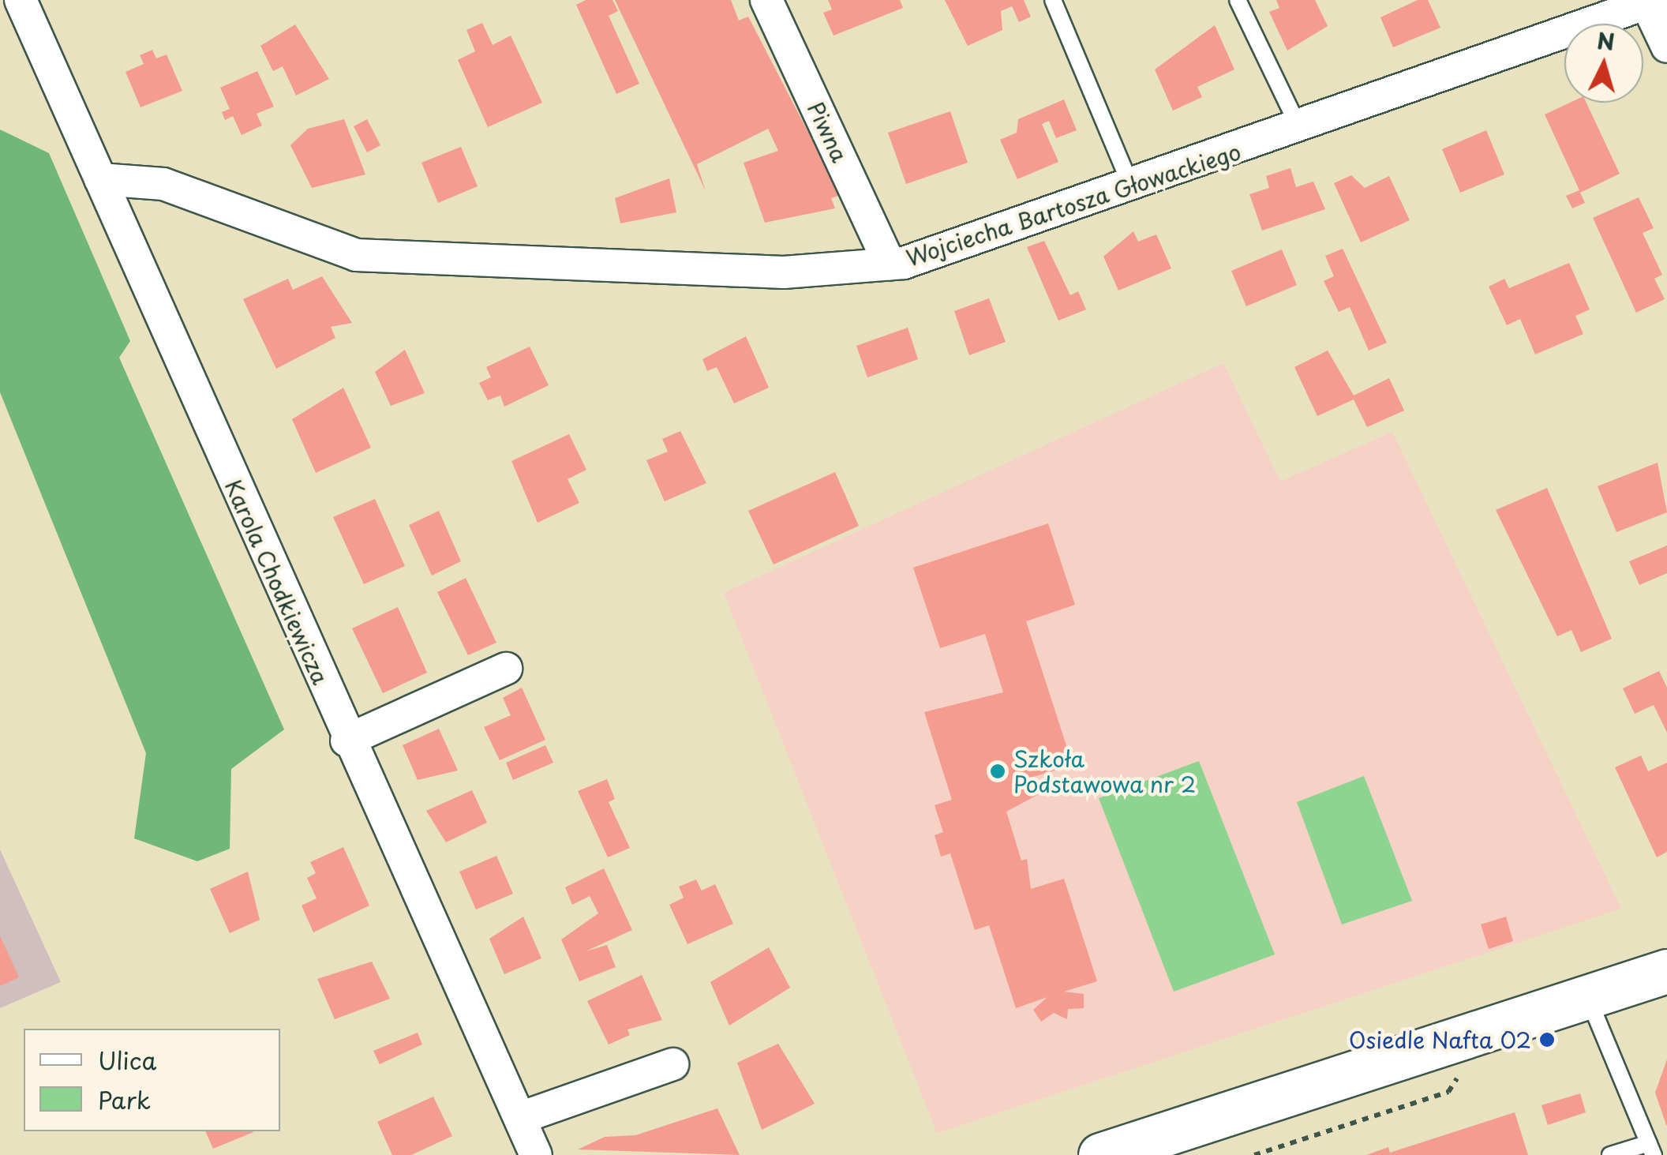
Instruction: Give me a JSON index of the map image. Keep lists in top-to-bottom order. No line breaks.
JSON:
{"streets":{"street":["Piwna","Wojciecha Bartosza Głowackiego","Karola Chodkiewicza"]},"crossings":[["Piwna","Wojciecha Bartosza Głowackiego"],["Wojciecha Bartosza Głowackiego","Karola Chodkiewicza"]],"places":["Szkoła Podstawowa nr 2","Osiedle Nafta 02"],"legend":["Ulica","Park"],"north":"top"}
